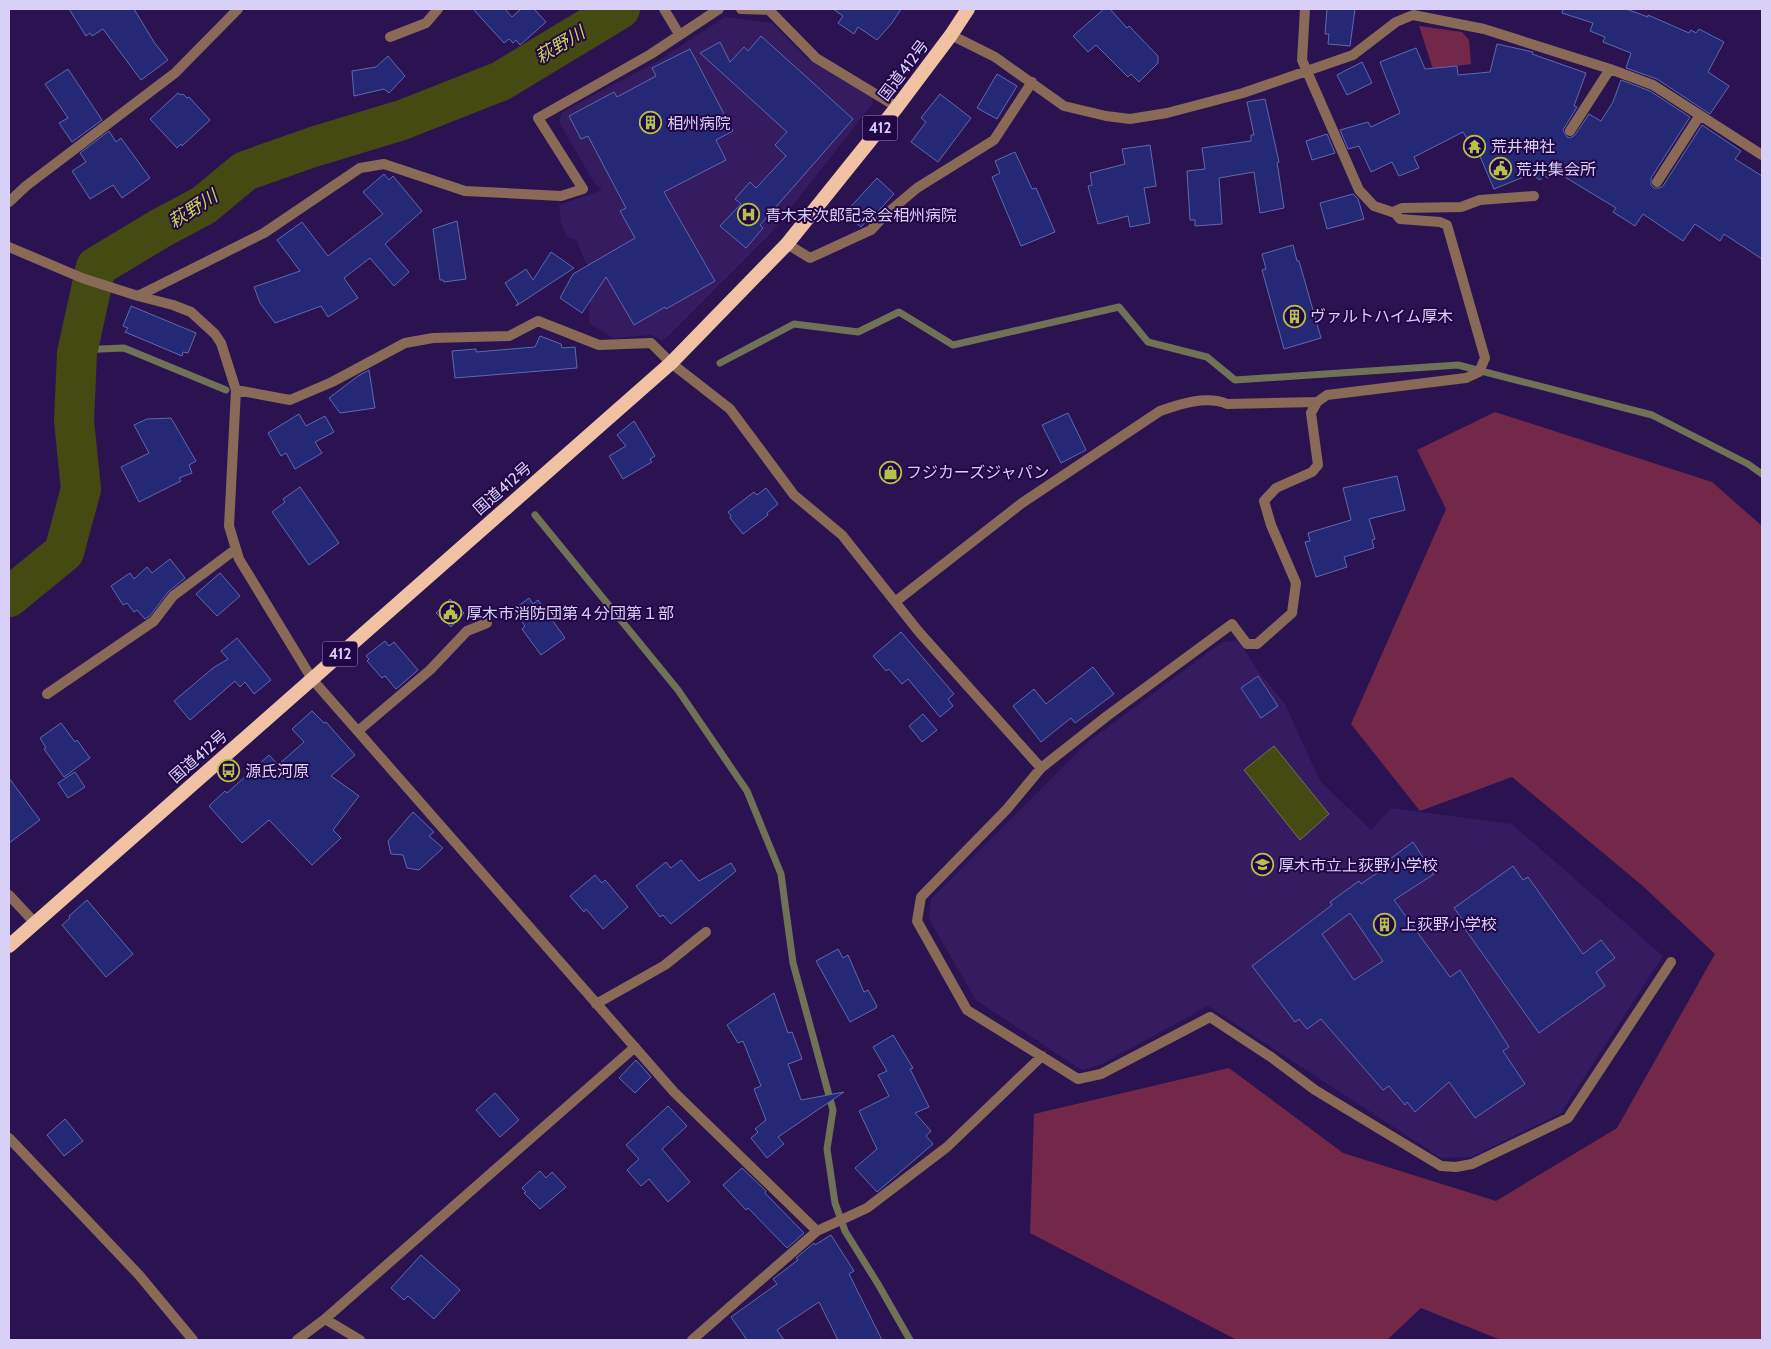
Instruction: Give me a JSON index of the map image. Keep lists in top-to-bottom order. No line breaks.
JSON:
{"streets":{"highway":["国道412号","412"]},"water":["萩野川"],"places":{"building":["相州病院","ヴァルトハイム厚木","上荻野小学校"],"temple":["荒井神社"],"public building":["荒井集会所","厚木市消防団第４分団第１部"],"hospital":["青木末次郎記念会相州病院"],"shop":["フジカーズジャパン"],"bus stop":["源氏河原"],"school or university":["厚木市立上荻野小学校"]}}
